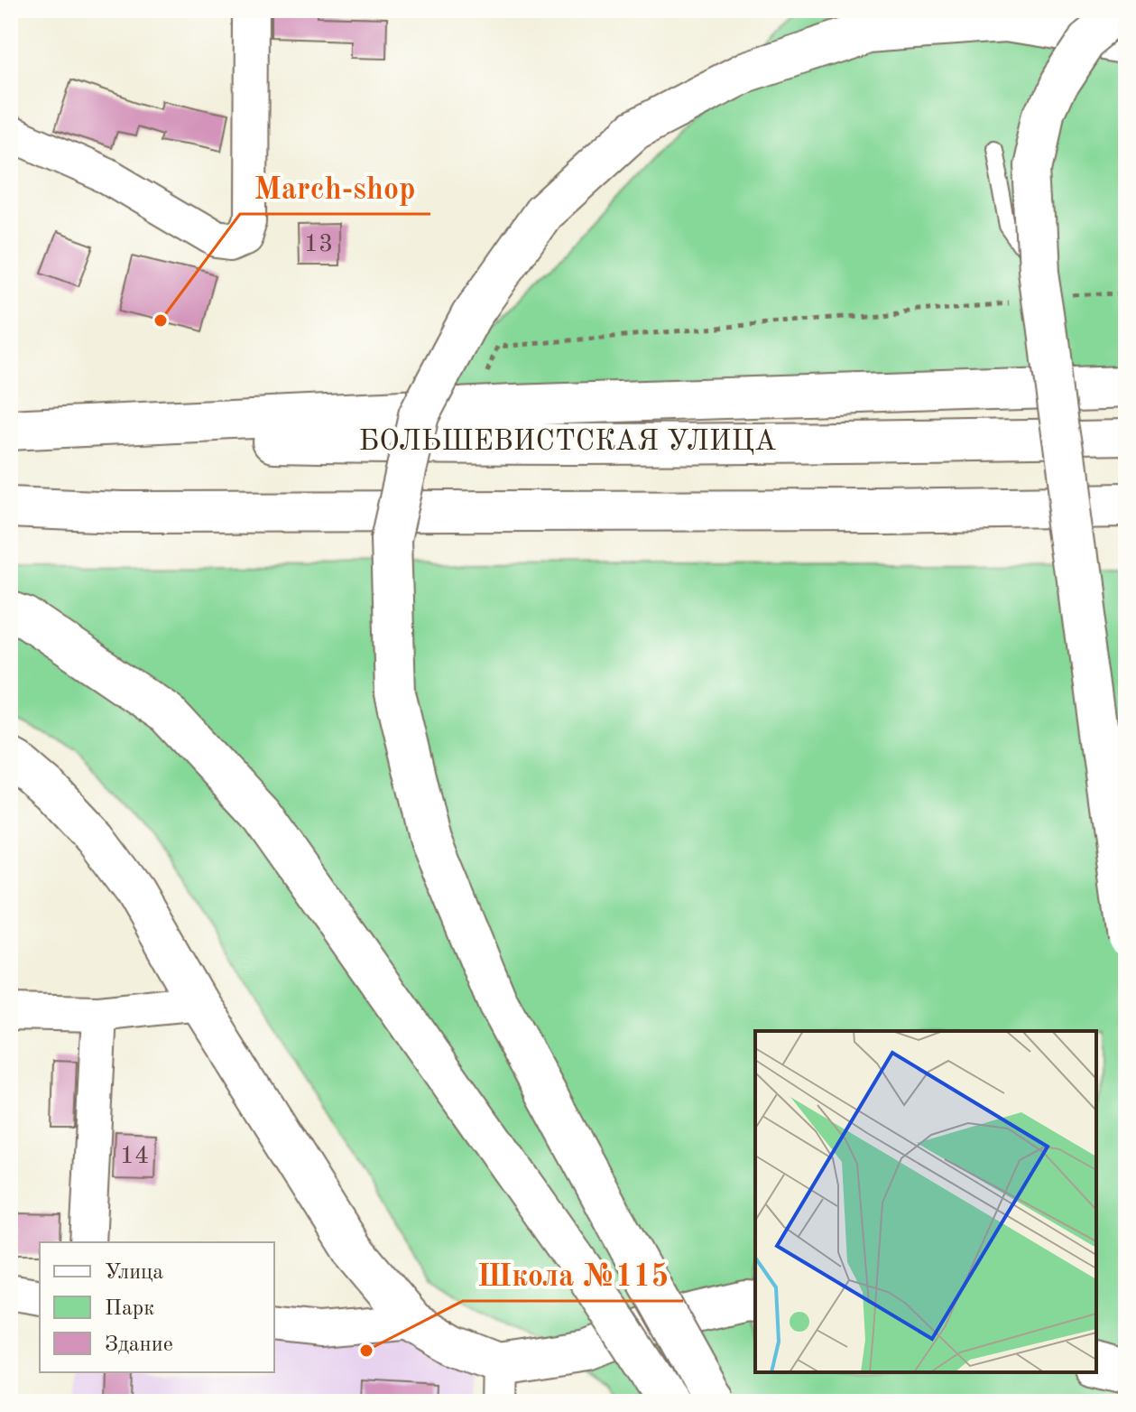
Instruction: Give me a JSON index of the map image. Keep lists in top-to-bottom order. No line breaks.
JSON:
{"streets":{"main road":["БОЛЬШЕВИСТСКАЯ УЛИЦА"]},"places":["March-shop","Школа №115"],"house_numbers":["13","14"],"legend":["Улица","Парк","Здание"]}
